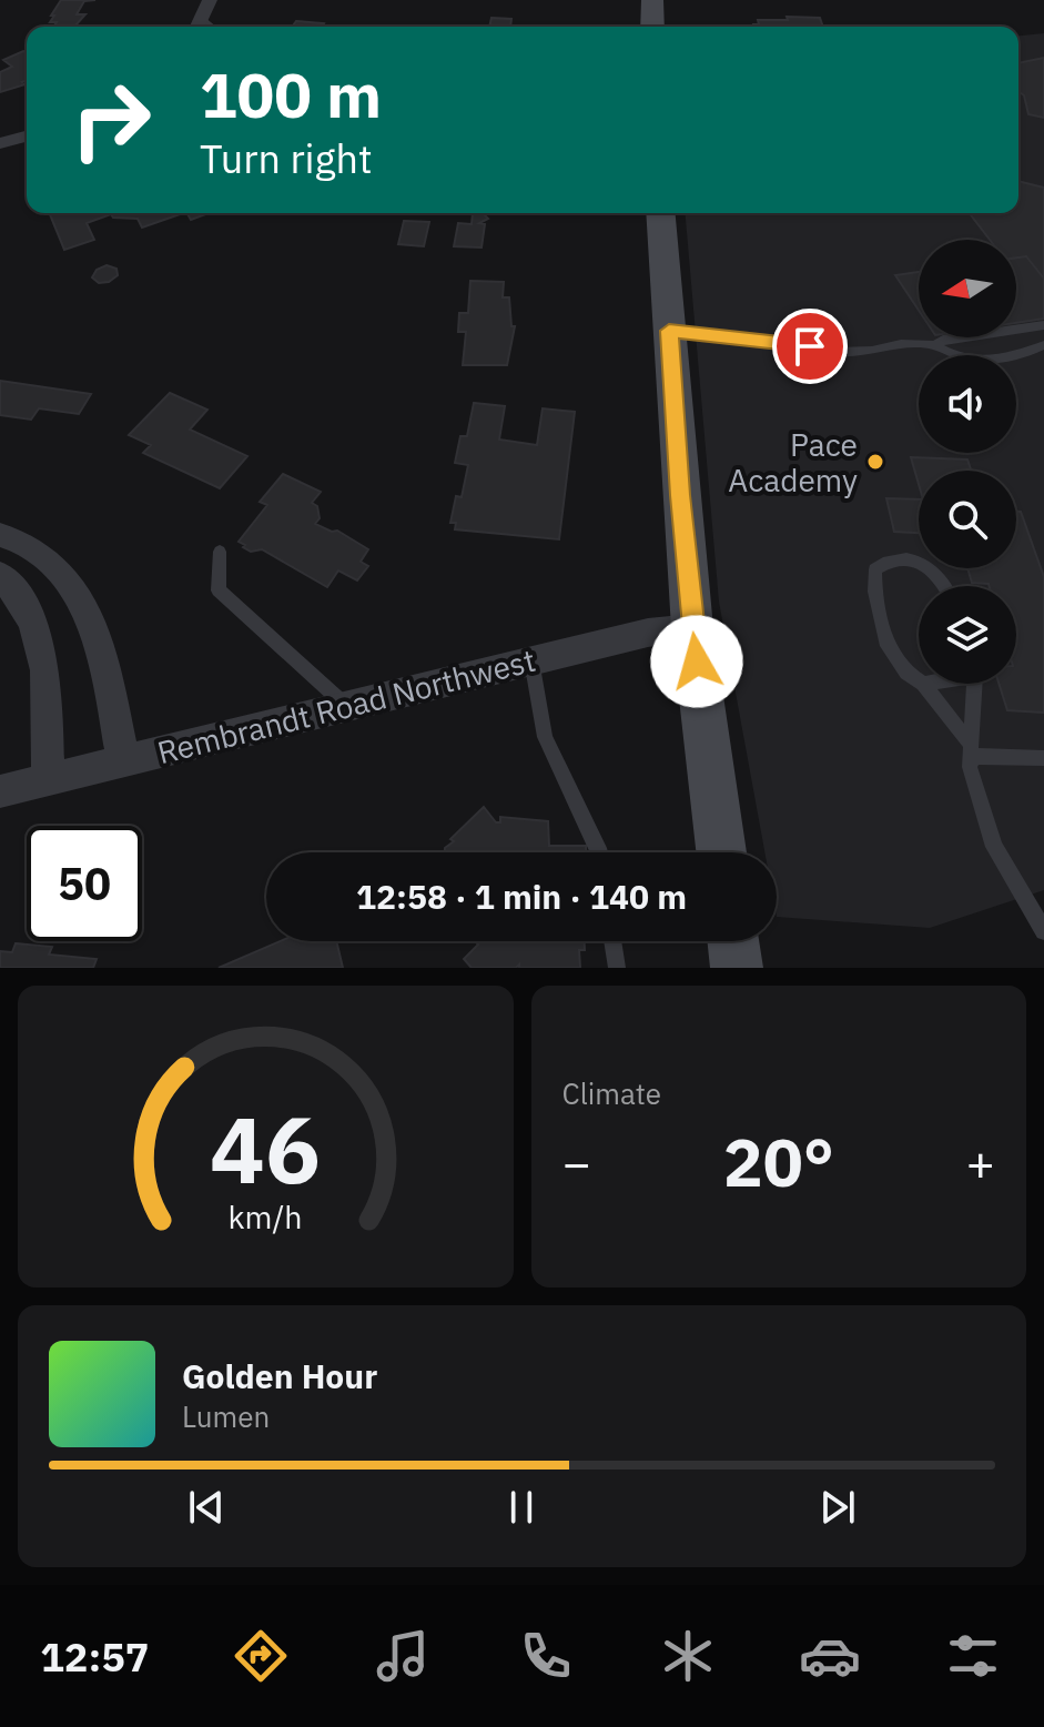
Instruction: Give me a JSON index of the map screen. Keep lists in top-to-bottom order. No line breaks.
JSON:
{"streets":{"street":["Rembrandt Road Northwest"]},"places":["Pace Academy"],"north":"left","page":{"turn":["100 m","Turn right"],"limit":"50","trip":"12:58 · 1 min · 140 m","tile":"Climate","heat":["−","20°","+"],"song":["Golden Hour","Lumen"],"tabs":"12:57","gauge":["46","km/h"]}}
